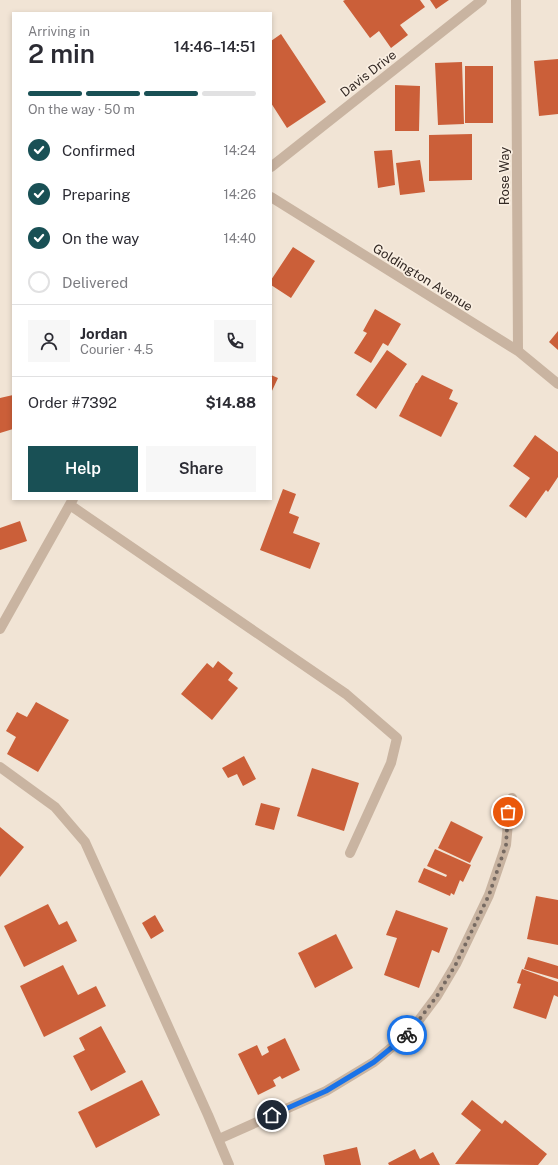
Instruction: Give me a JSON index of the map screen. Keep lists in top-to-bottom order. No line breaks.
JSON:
{"streets":{"street":["Davis Drive","Rose Way","Goldington Avenue"]},"crossings":[["Rose Way","Goldington Avenue"]],"page":{"heading":["2 min","Arriving in","14:46–14:51"],"panel":["Jordan","Courier · 4.5","Order #7392","$14.88"],"bar":"On the way · 50 m","list":[["Confirmed","14:24"],["Preparing","14:26"],["On the way","14:40"],"Delivered"],"buttons":["Help","Share"]}}
